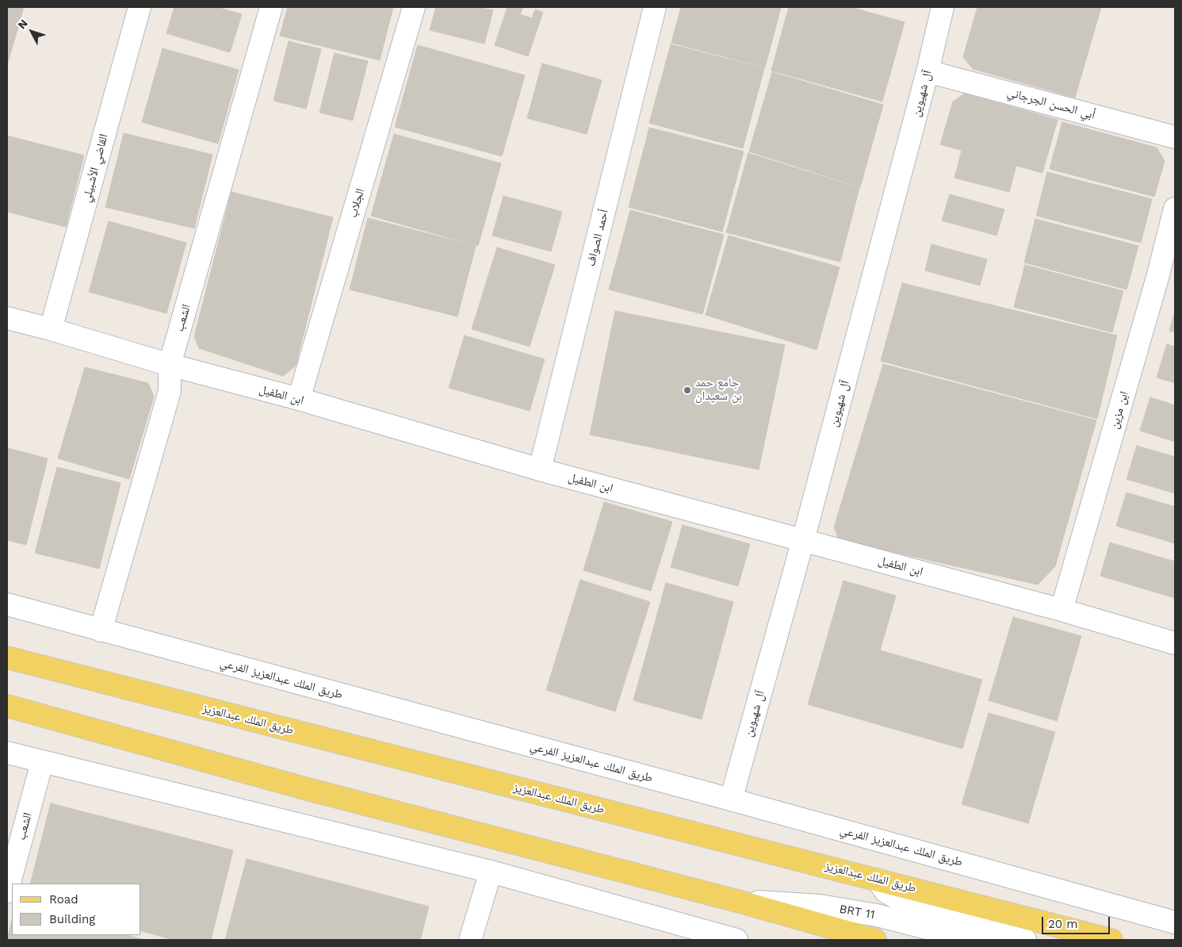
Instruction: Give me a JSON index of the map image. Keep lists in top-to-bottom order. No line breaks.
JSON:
{"streets":{"main road":["طريق الملك عبدالعزيز"],"street":["آل شهيوين","أبي الحسن الجرجاني","القاضي الأشبيلي","الجلاب","أحمد الصواف","الشعب","ابن الطفيل","ابن مزين","طريق الملك عبدالعزيز الفرعي","BRT 11"]},"crossings":[["آل شهيوين","أبي الحسن الجرجاني"],["آل شهيوين","ابن الطفيل"],["آل شهيوين","طريق الملك عبدالعزيز الفرعي"],["القاضي الأشبيلي","ابن الطفيل"],["الجلاب","ابن الطفيل"],["أحمد الصواف","ابن الطفيل"],["الشعب","ابن الطفيل"],["الشعب","طريق الملك عبدالعزيز الفرعي"],["ابن الطفيل","ابن مزين"]],"places":["جامع حمد بن سعيدان"],"legend":["Road","Building"],"scale_bar":"20 m","north":"top left"}
